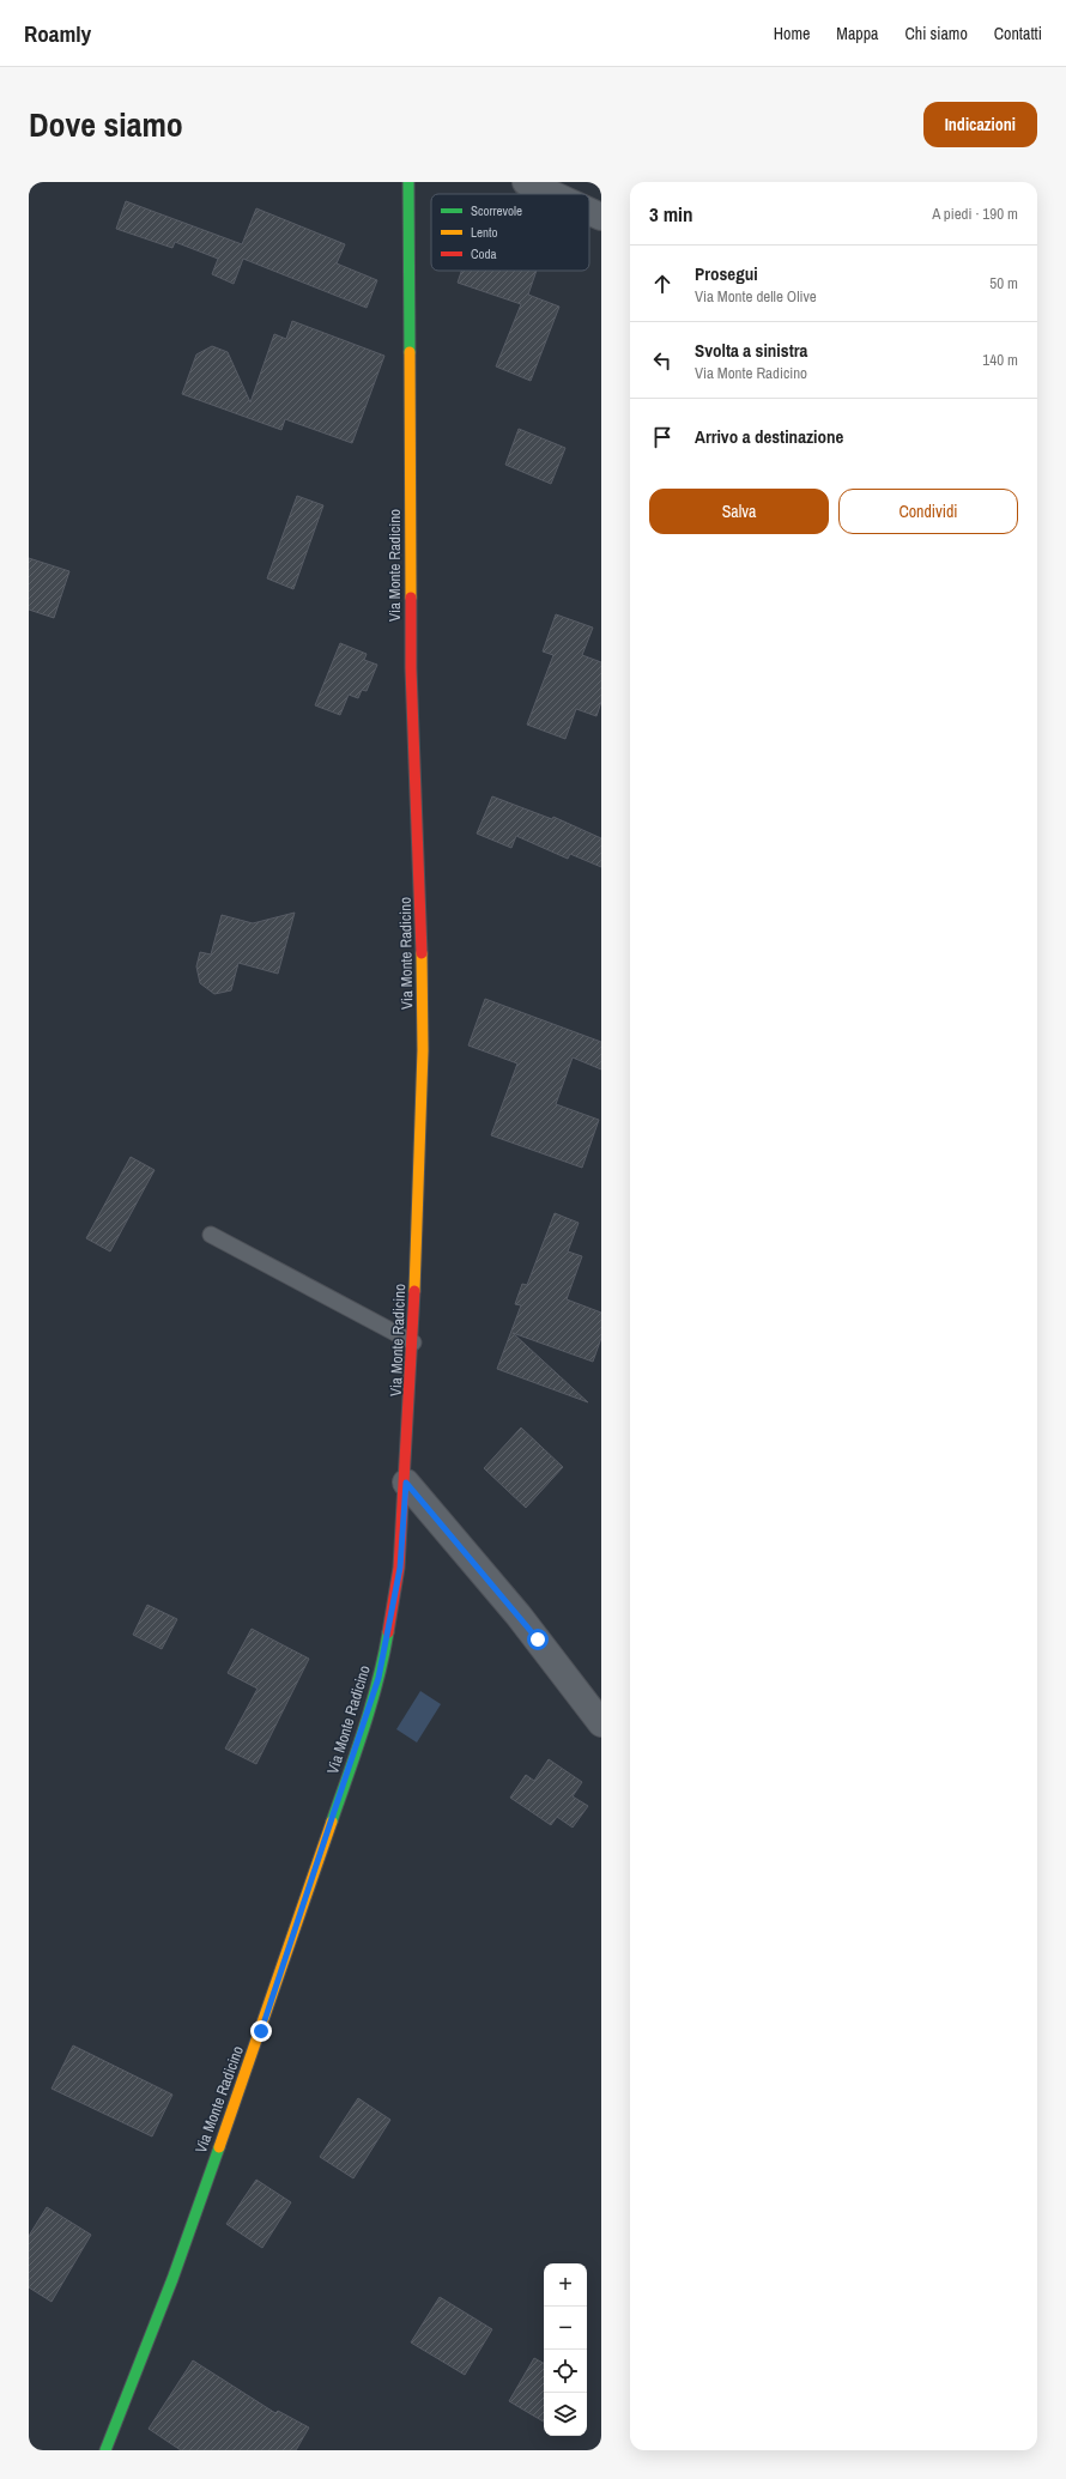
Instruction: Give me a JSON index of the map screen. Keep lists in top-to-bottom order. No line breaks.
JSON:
{"streets":{"street":["Via Monte Radicino"]},"legend":["Scorrevole","Lento","Coda"],"page":{"header":"Roamly","nav":["Home","Mappa","Chi siamo","Contatti"],"title":"Dove siamo","buttons":["Indicazioni",["Salva","Condividi"]],"heading":["3 min","A piedi · 190 m"],"list":[["Prosegui","Via Monte delle Olive","50 m"],["Svolta a sinistra","Via Monte Radicino","140 m"],"Arrivo a destinazione"],"map_buttons":["+","−"]}}
